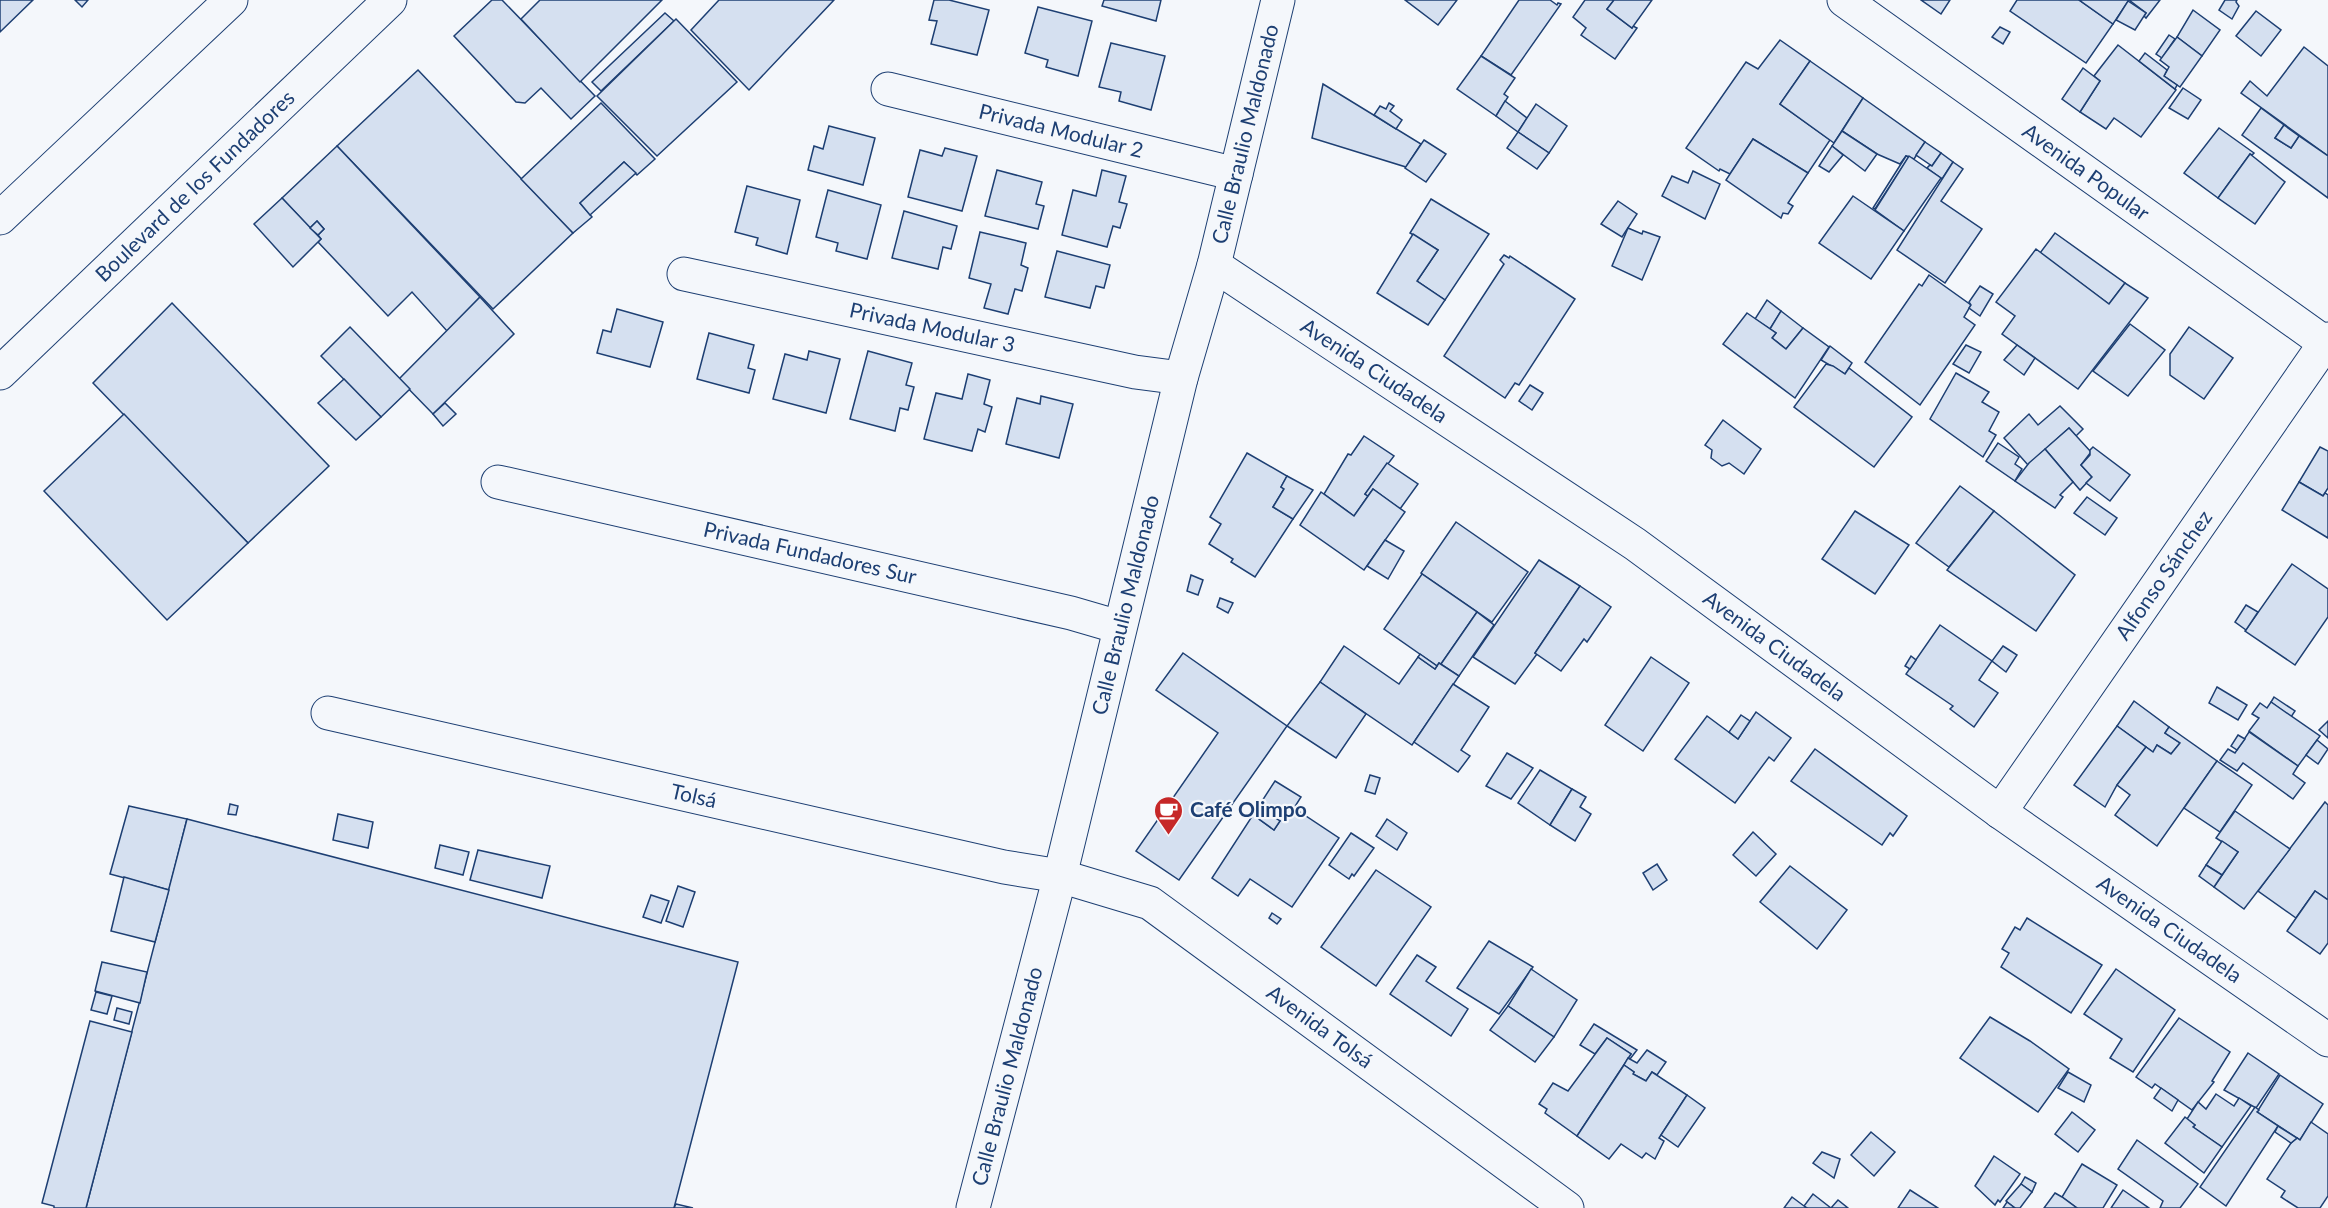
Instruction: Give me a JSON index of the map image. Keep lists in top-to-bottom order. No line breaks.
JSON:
{"streets":{"street":["Privada Modular 2","Calle Braulio Maldonado","Avenida Popular","Boulevard de los Fundadores","Privada Modular 3","Avenida Ciudadela","Privada Fundadores Sur","Alfonso Sánchez","Tolsá","Avenida Tolsá"]},"crossings":[["Privada Modular 2","Calle Braulio Maldonado"],["Calle Braulio Maldonado","Privada Modular 3"],["Calle Braulio Maldonado","Avenida Ciudadela"],["Calle Braulio Maldonado","Privada Fundadores Sur"],["Calle Braulio Maldonado","Tolsá"],["Calle Braulio Maldonado","Avenida Tolsá"],["Avenida Popular","Alfonso Sánchez"],["Avenida Ciudadela","Alfonso Sánchez"],["Tolsá","Avenida Tolsá"]],"places":{"cafe":["Café Olimpo"]}}
